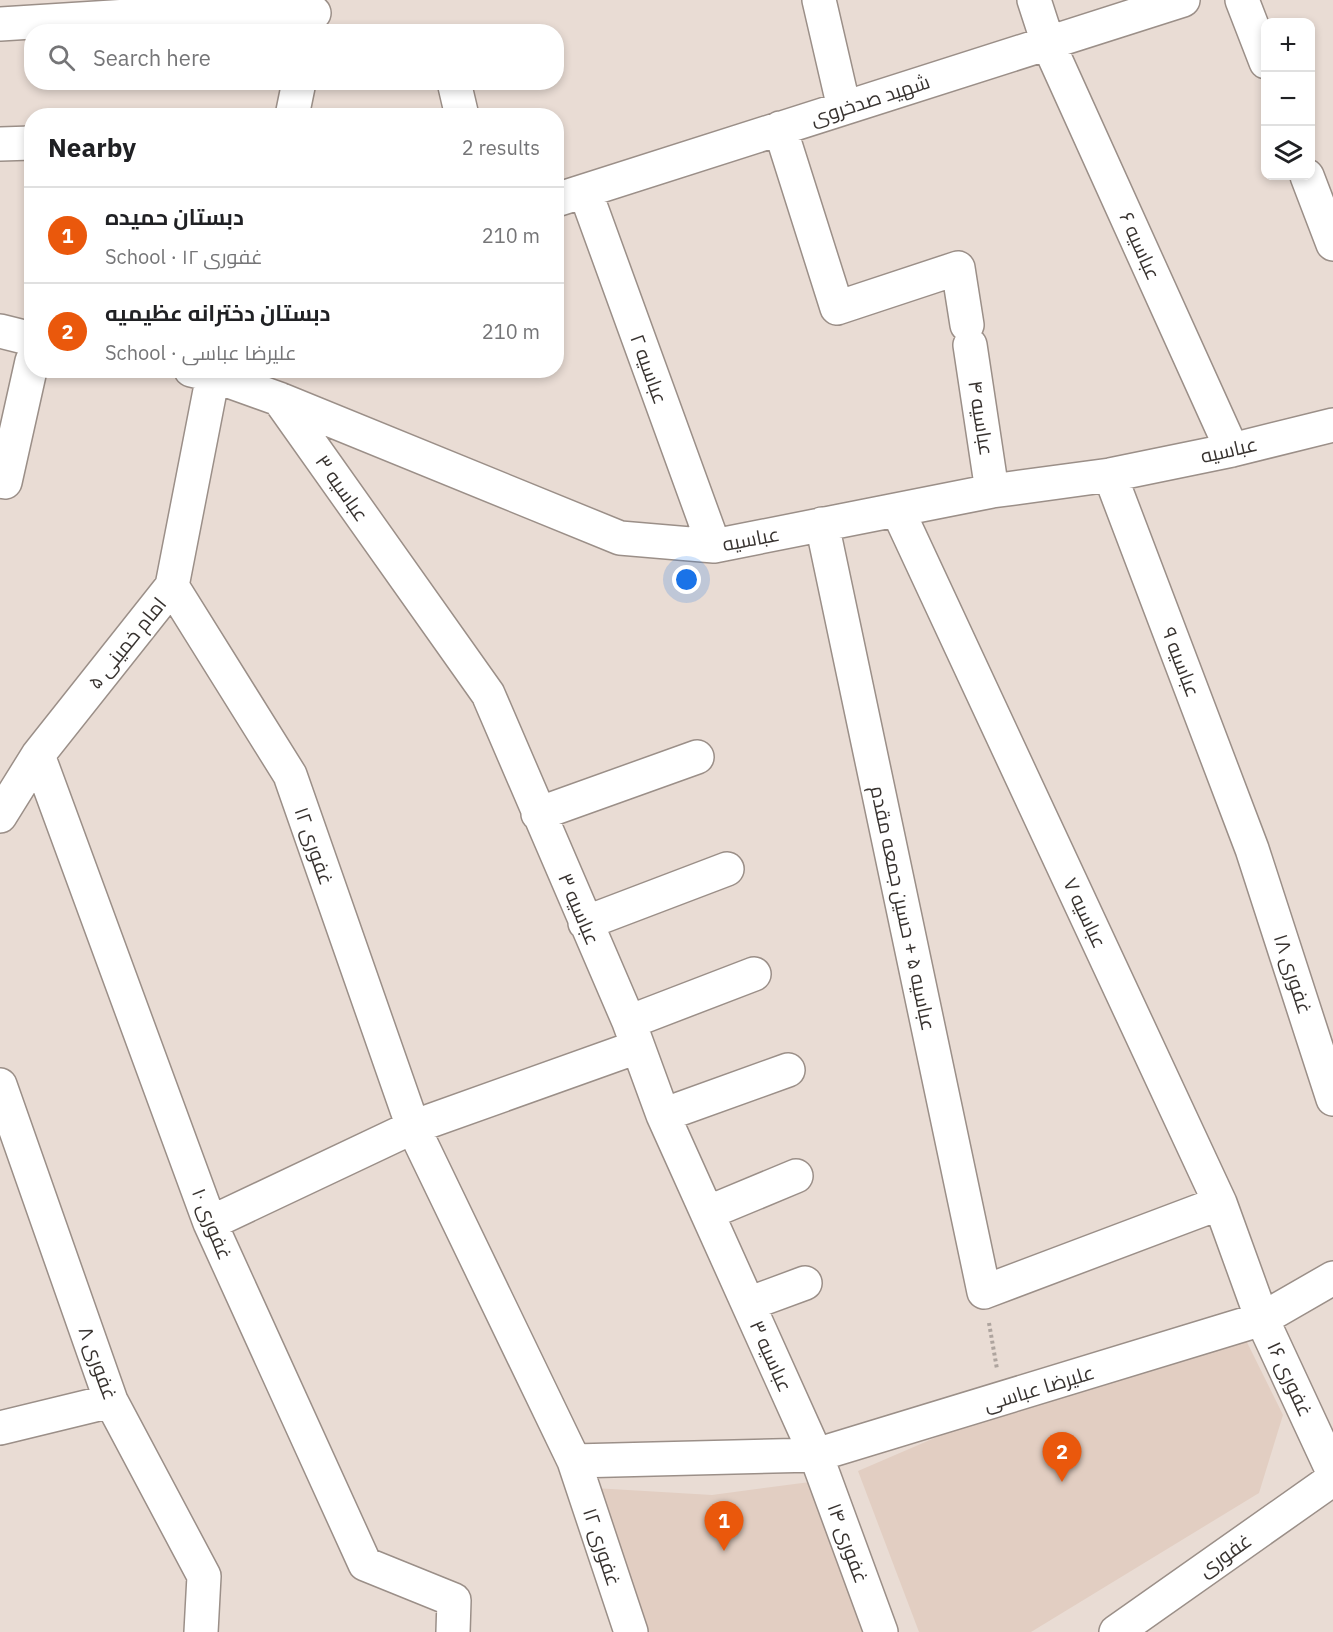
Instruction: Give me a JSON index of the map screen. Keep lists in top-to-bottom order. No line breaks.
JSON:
{"streets":{"street":["شهید صدخروی","عباسیه ۶","عباسیه ۲","عباسیه ۴","عباسیه","عباسیه ۳","امام خمینی ۵","عباسیه ۹","غفوری ۱۲","عباسیه ۵ + حسین جمعه مقدم","عباسیه ۷","غفوری ۱۸","غفوری ۱۰","غفوری ۸","غفوری ۱۶","علیرضا عباسی","غفوری ۱۴","غفوری"]},"crossings":[["شهید صدخروی","عباسیه ۶"],["شهید صدخروی","عباسیه ۲"],["شهید صدخروی","عباسیه ۴"],["عباسیه ۶","عباسیه"],["عباسیه ۲","عباسیه"],["عباسیه ۴","عباسیه"],["عباسیه","عباسیه ۳"],["عباسیه","عباسیه ۹"],["عباسیه","عباسیه ۵ + حسین جمعه مقدم"],["عباسیه","عباسیه ۷"],["عباسیه ۳","علیرضا عباسی"],["عباسیه ۳","غفوری ۱۴"],["امام خمینی ۵","غفوری ۱۲"],["امام خمینی ۵","غفوری ۱۰"],["عباسیه ۹","غفوری ۱۸"],["غفوری ۱۲","علیرضا عباسی"],["عباسیه ۷","غفوری ۱۶"],["عباسیه ۷","علیرضا عباسی"],["غفوری ۱۶","علیرضا عباسی"],["علیرضا عباسی","غفوری ۱۴"]],"page":{"map_buttons":["+","−"],"search":"Search here","heading":["Nearby","2 results"],"list":[{"mark":"1","name":"دبستان حمیده","note":"School · غفوری ۱۲","value":"210 m"},{"mark":"2","name":"دبستان دخترانه عظیمیه","note":"School · علیرضا عباسی","value":"210 m"}],"pins":["2","1"]}}
